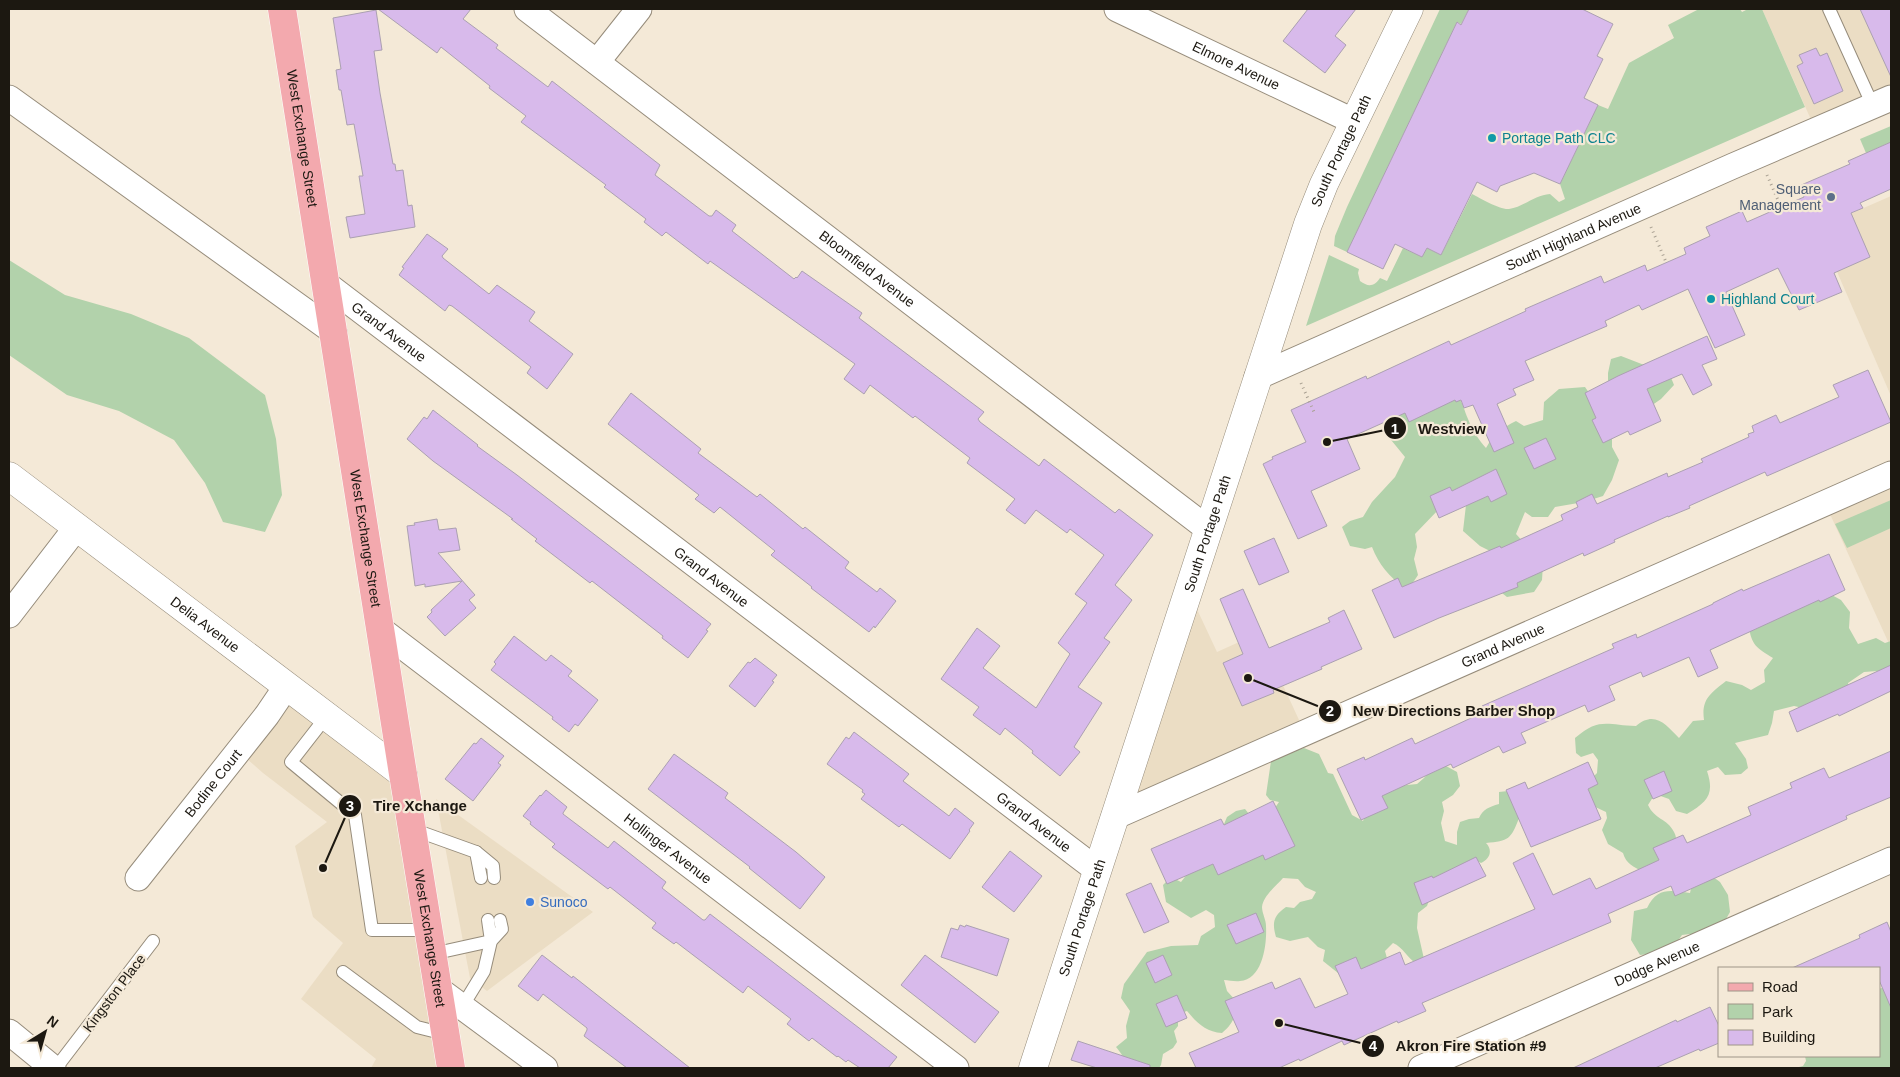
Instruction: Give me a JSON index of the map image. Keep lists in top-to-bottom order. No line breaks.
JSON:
{"streets":{"main road":["West Exchange Street","South Portage Path","Delia Avenue"],"street":["Elmore Avenue","South Highland Avenue","Bloomfield Avenue","Grand Avenue","Bodine Court","Hollinger Avenue","Dodge Avenue"],"lane":["Kingston Place"]},"crossings":[["Elmore Avenue","South Portage Path"],["West Exchange Street","Grand Avenue"],["West Exchange Street","Delia Avenue"],["West Exchange Street","Hollinger Avenue"],["South Portage Path","South Highland Avenue"],["South Portage Path","Bloomfield Avenue"],["South Portage Path","Grand Avenue"],["Delia Avenue","Bodine Court"]],"places":["Portage Path CLC","Square Management","Highland Court","Westview","New Directions Barber Shop","Tire Xchange","Sunoco","Akron Fire Station #9"],"legend":["Road","Park","Building"],"north":"top right"}
